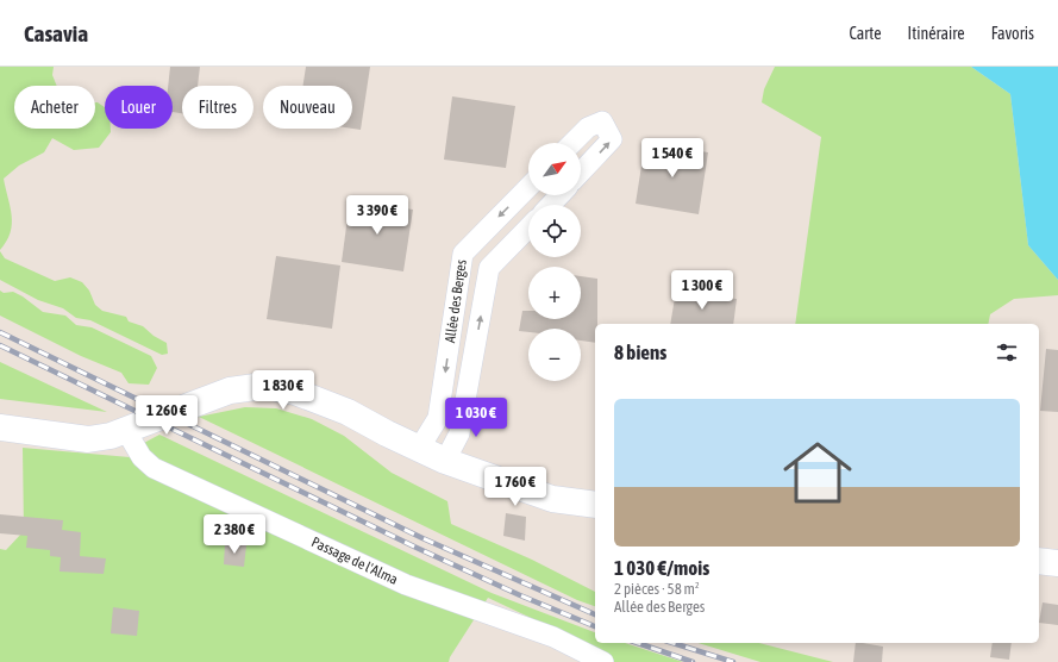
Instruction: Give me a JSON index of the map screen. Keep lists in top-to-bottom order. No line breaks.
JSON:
{"streets":{"street":["Allée des Berges","Passage de l'Alma"]},"north":"top right","page":{"header":"Casavia","nav":["Carte","Itinéraire","Favoris"],"chip":["Acheter","Louer","Filtres","Nouveau"],"price":["1 540 €","3 390 €","1 300 €","1 830 €","1 260 €","1 030 €","1 760 €","2 380 €"],"map_buttons":["+","−"],"heading":"8 biens","list":[{"name":"1 030 €/mois","note":"2 pièces · 58 m² · Allée des Berges"}]}}
